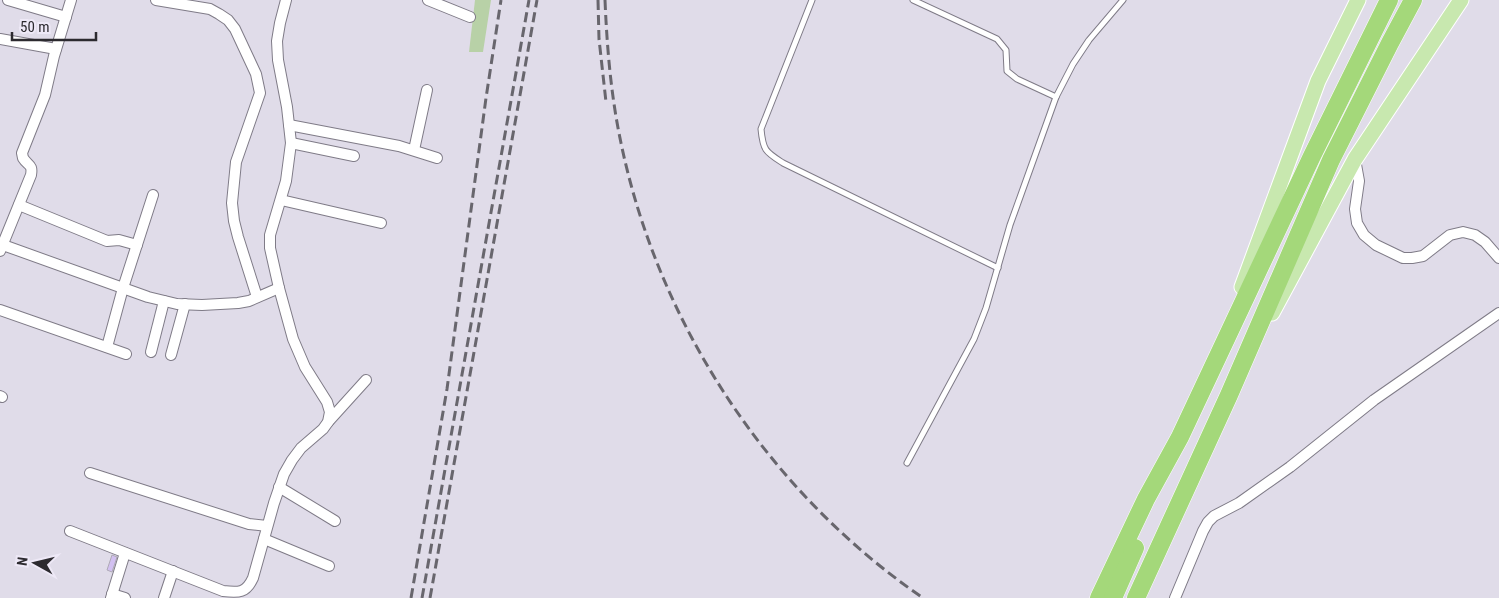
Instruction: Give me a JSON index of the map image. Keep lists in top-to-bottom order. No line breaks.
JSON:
{"scale_bar":"50 m","north":"left"}
